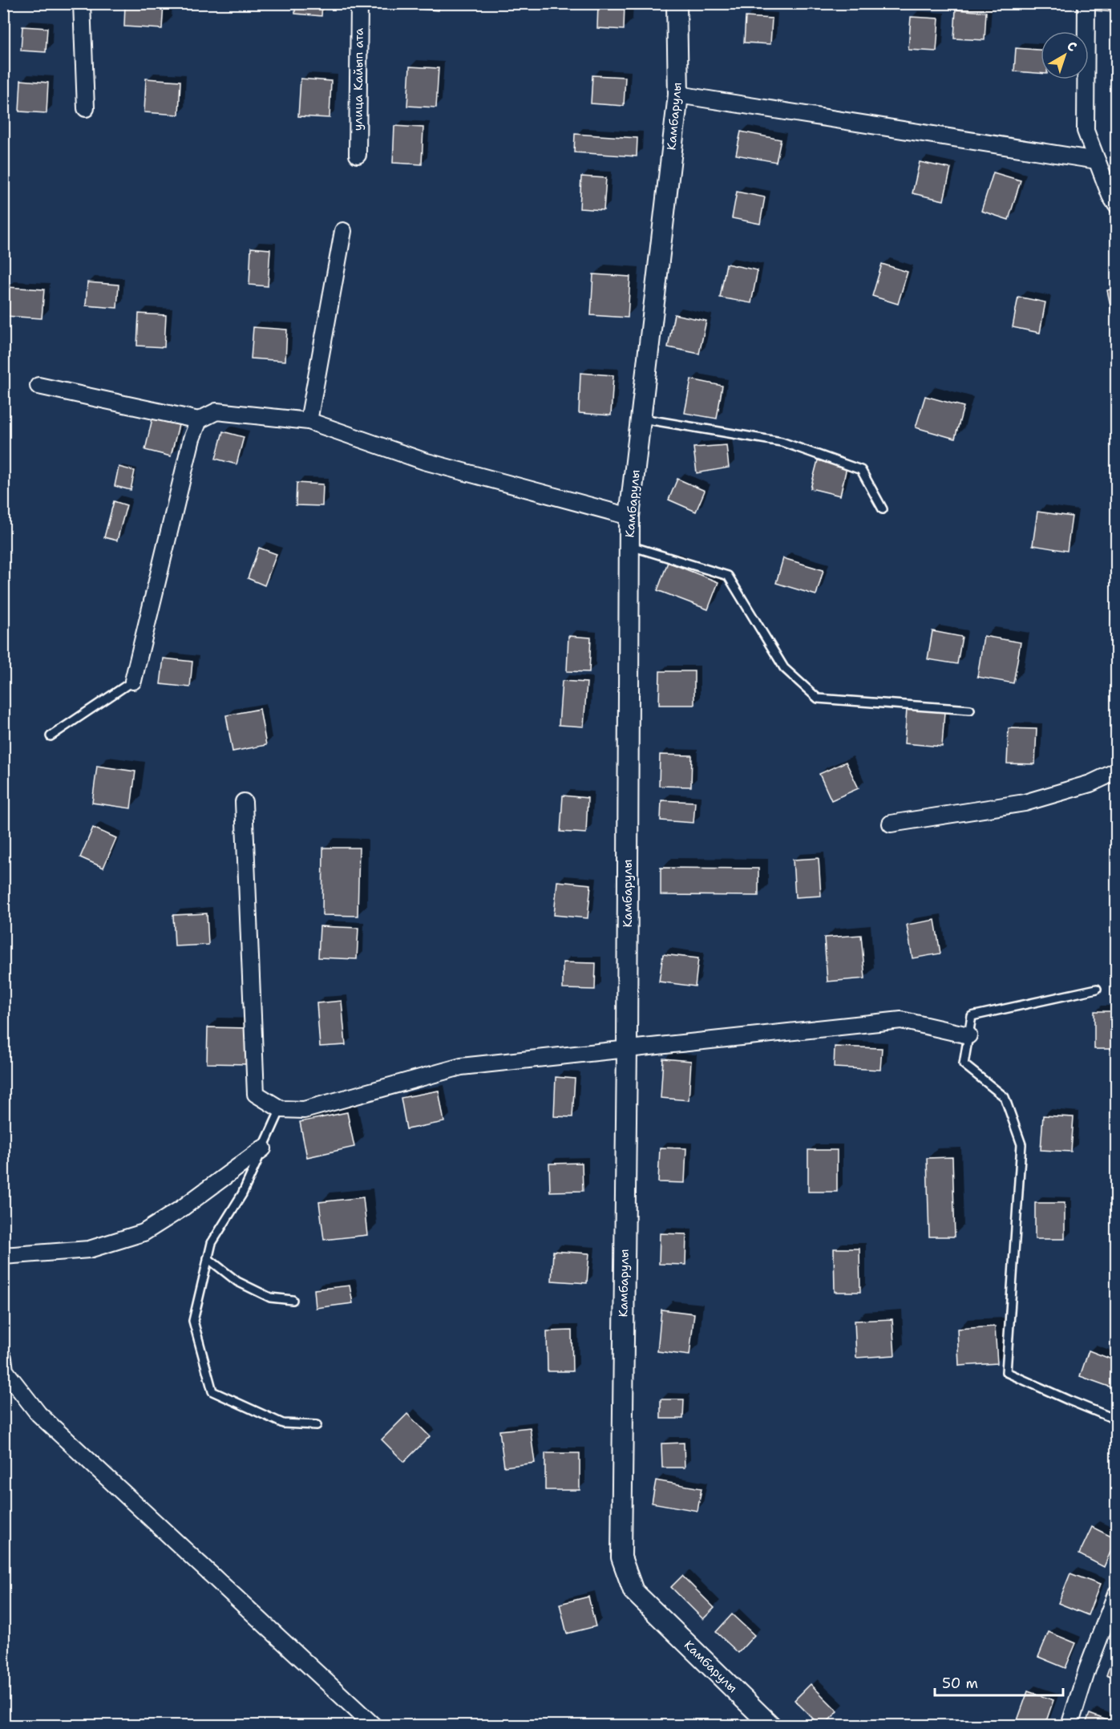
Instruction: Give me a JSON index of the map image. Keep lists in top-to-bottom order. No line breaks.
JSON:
{"streets":{"street":["улица Кайып ата","Камбарулы"]},"scale_bar":"50 m","north":"top right"}
